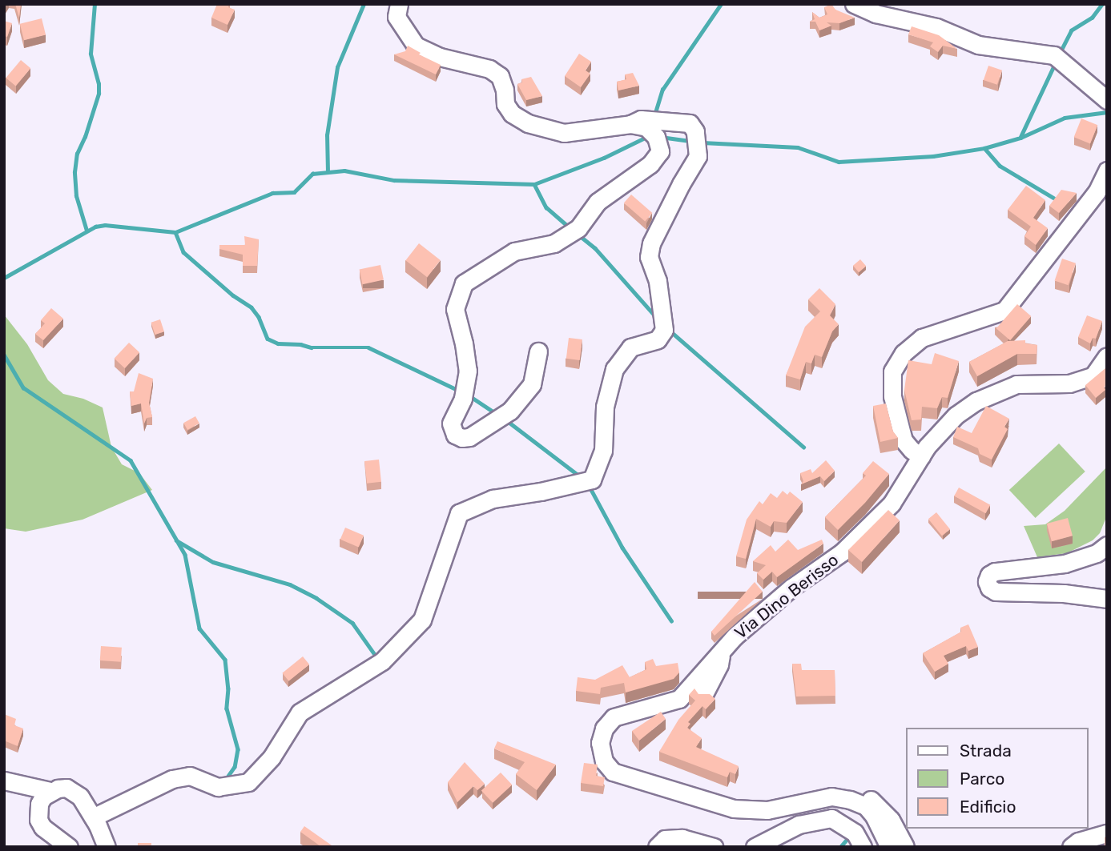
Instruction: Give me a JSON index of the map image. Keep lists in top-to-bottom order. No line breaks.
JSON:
{"streets":{"street":["Via Dino Berisso"]},"legend":["Strada","Parco","Edificio"]}
